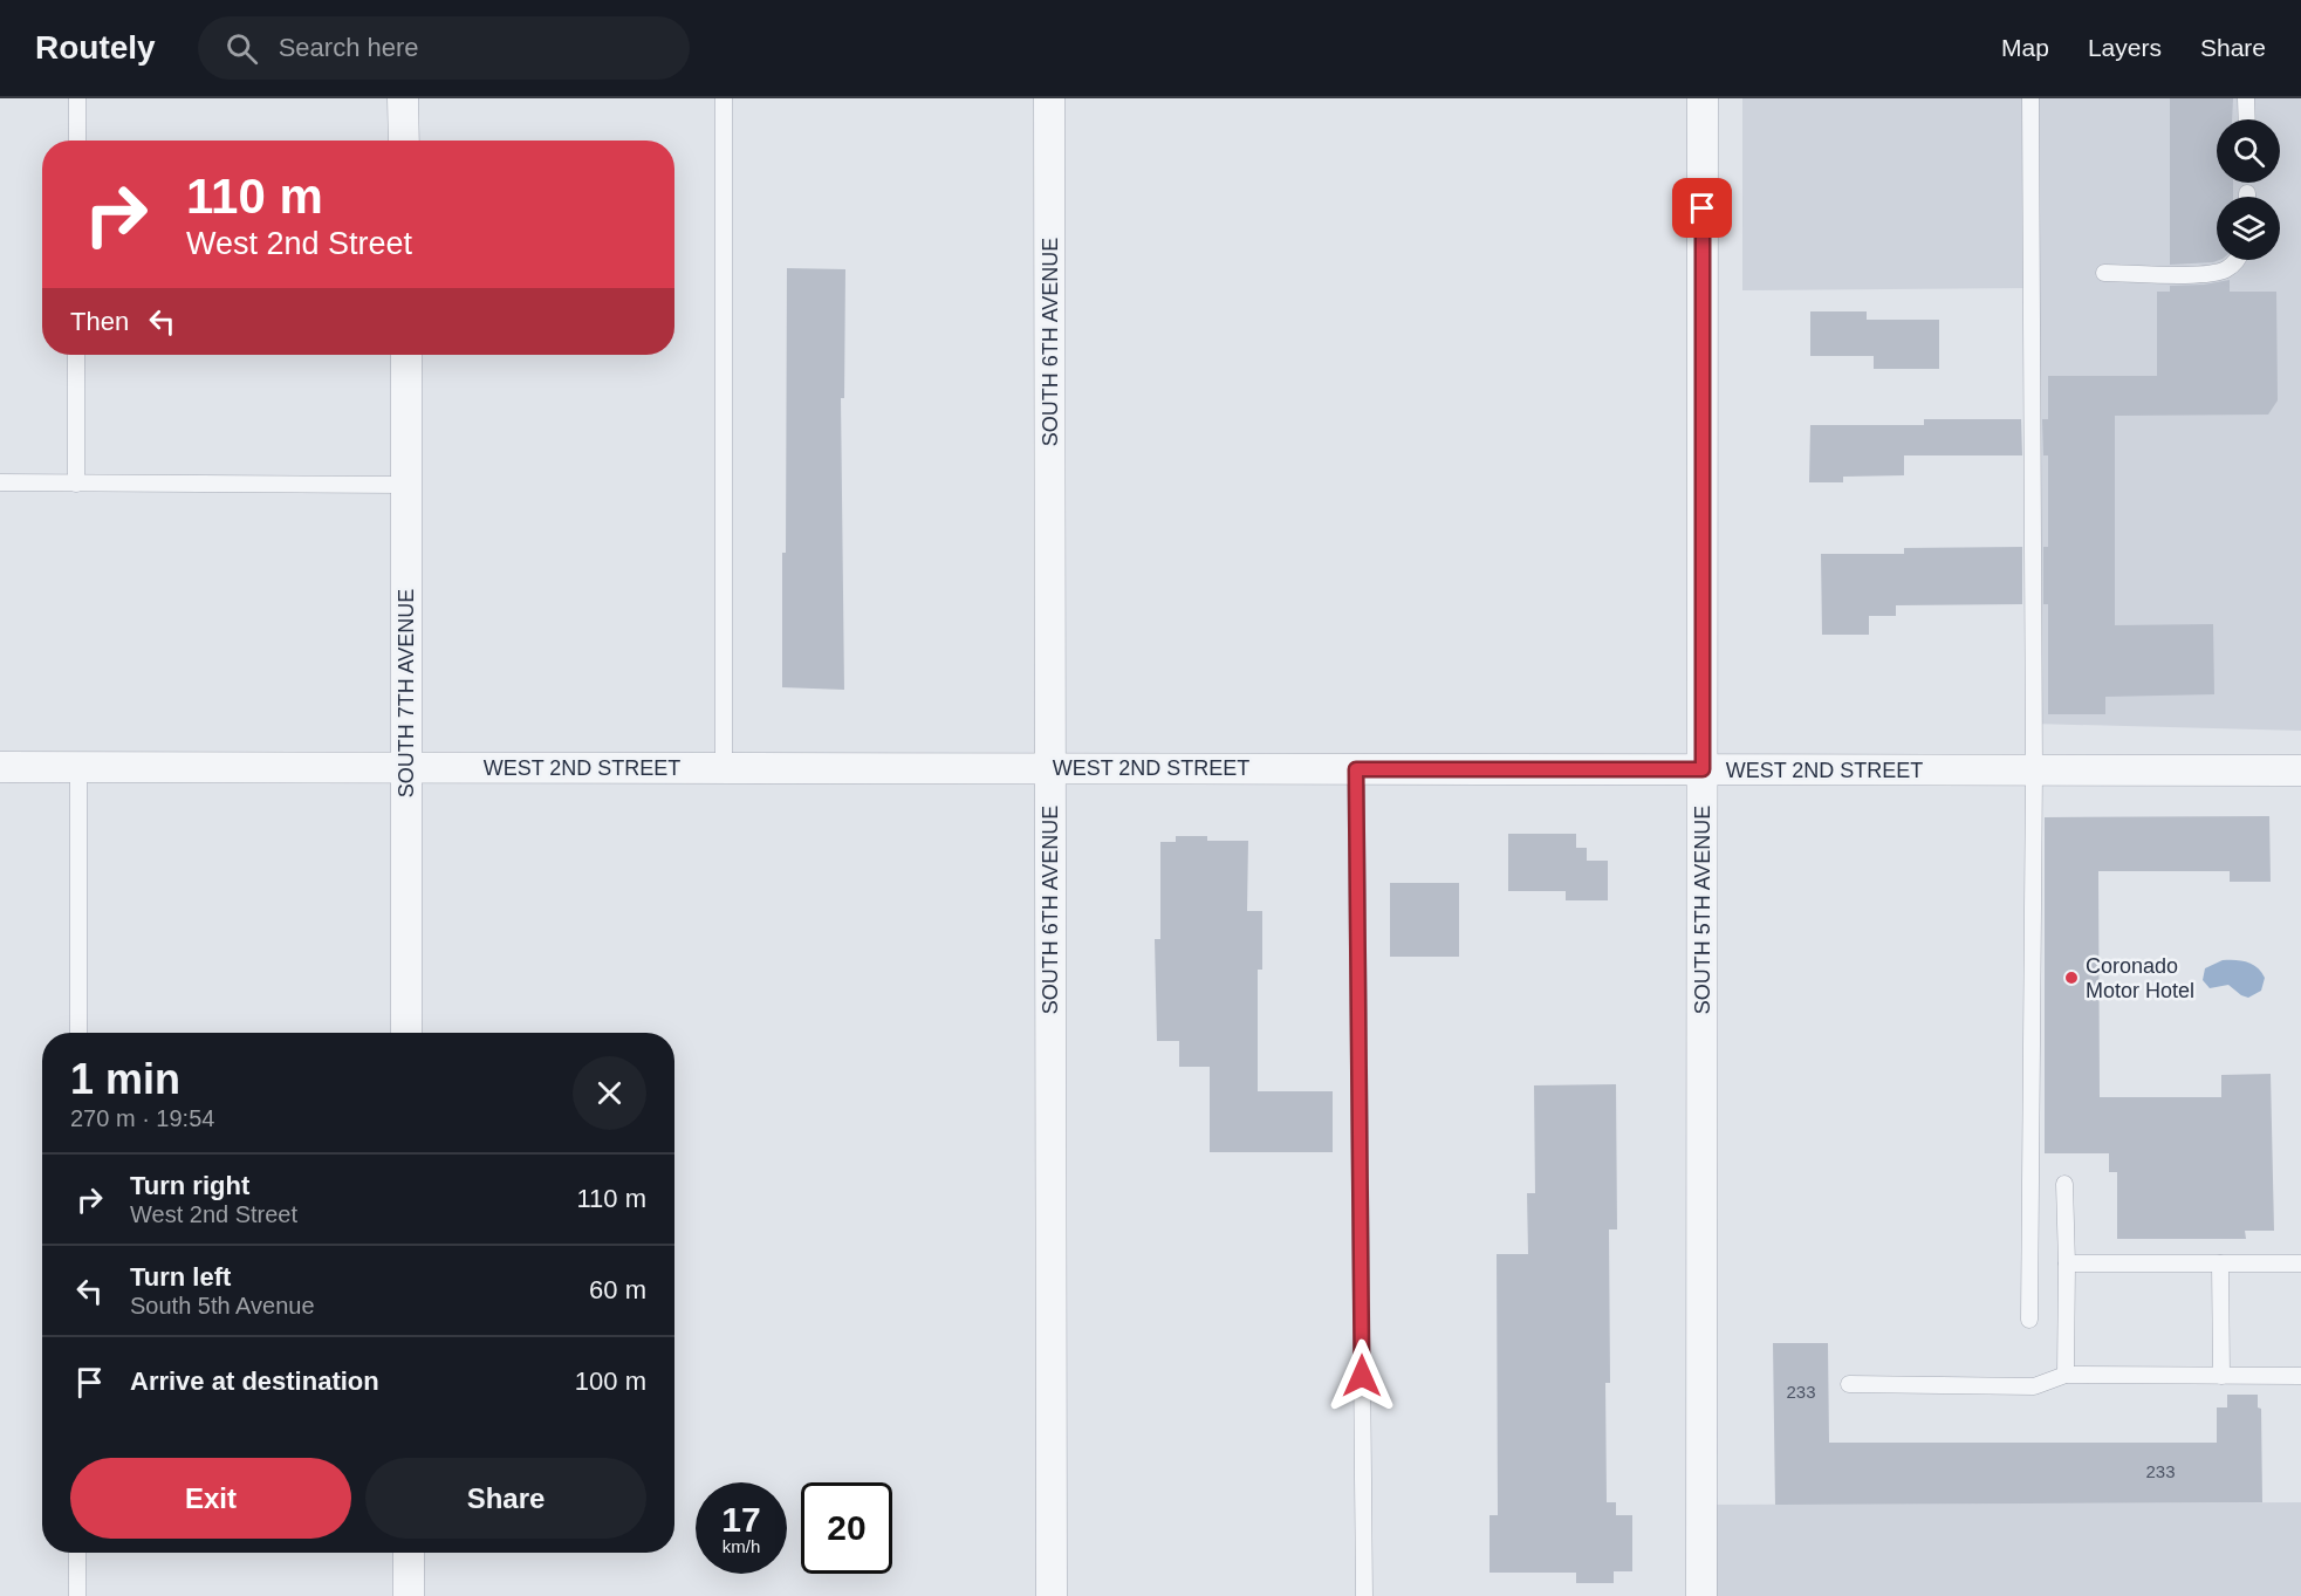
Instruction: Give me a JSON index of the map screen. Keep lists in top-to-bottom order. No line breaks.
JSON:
{"streets":{"street":["SOUTH 6TH AVENUE","SOUTH 7TH AVENUE","WEST 2ND STREET","SOUTH 5TH AVENUE"]},"crossings":[["SOUTH 6TH AVENUE","WEST 2ND STREET"],["SOUTH 7TH AVENUE","WEST 2ND STREET"],["WEST 2ND STREET","SOUTH 5TH AVENUE"]],"places":["Coronado Motor Hotel"],"house_numbers":["233","233"],"page":{"header":"Routely","search":"Search here","nav":["Map","Layers","Share"],"turn":["110 m","West 2nd Street"],"then":"Then","heading":["1 min","270 m · 19:54"],"list":[{"name":"Turn right","note":"West 2nd Street","value":"110 m"},{"name":"Turn left","note":"South 5th Avenue","value":"60 m"},{"name":"Arrive at destination","value":"100 m"}],"buttons":["Exit","Share"],"speed":"17 km/h","limit":"20"}}
